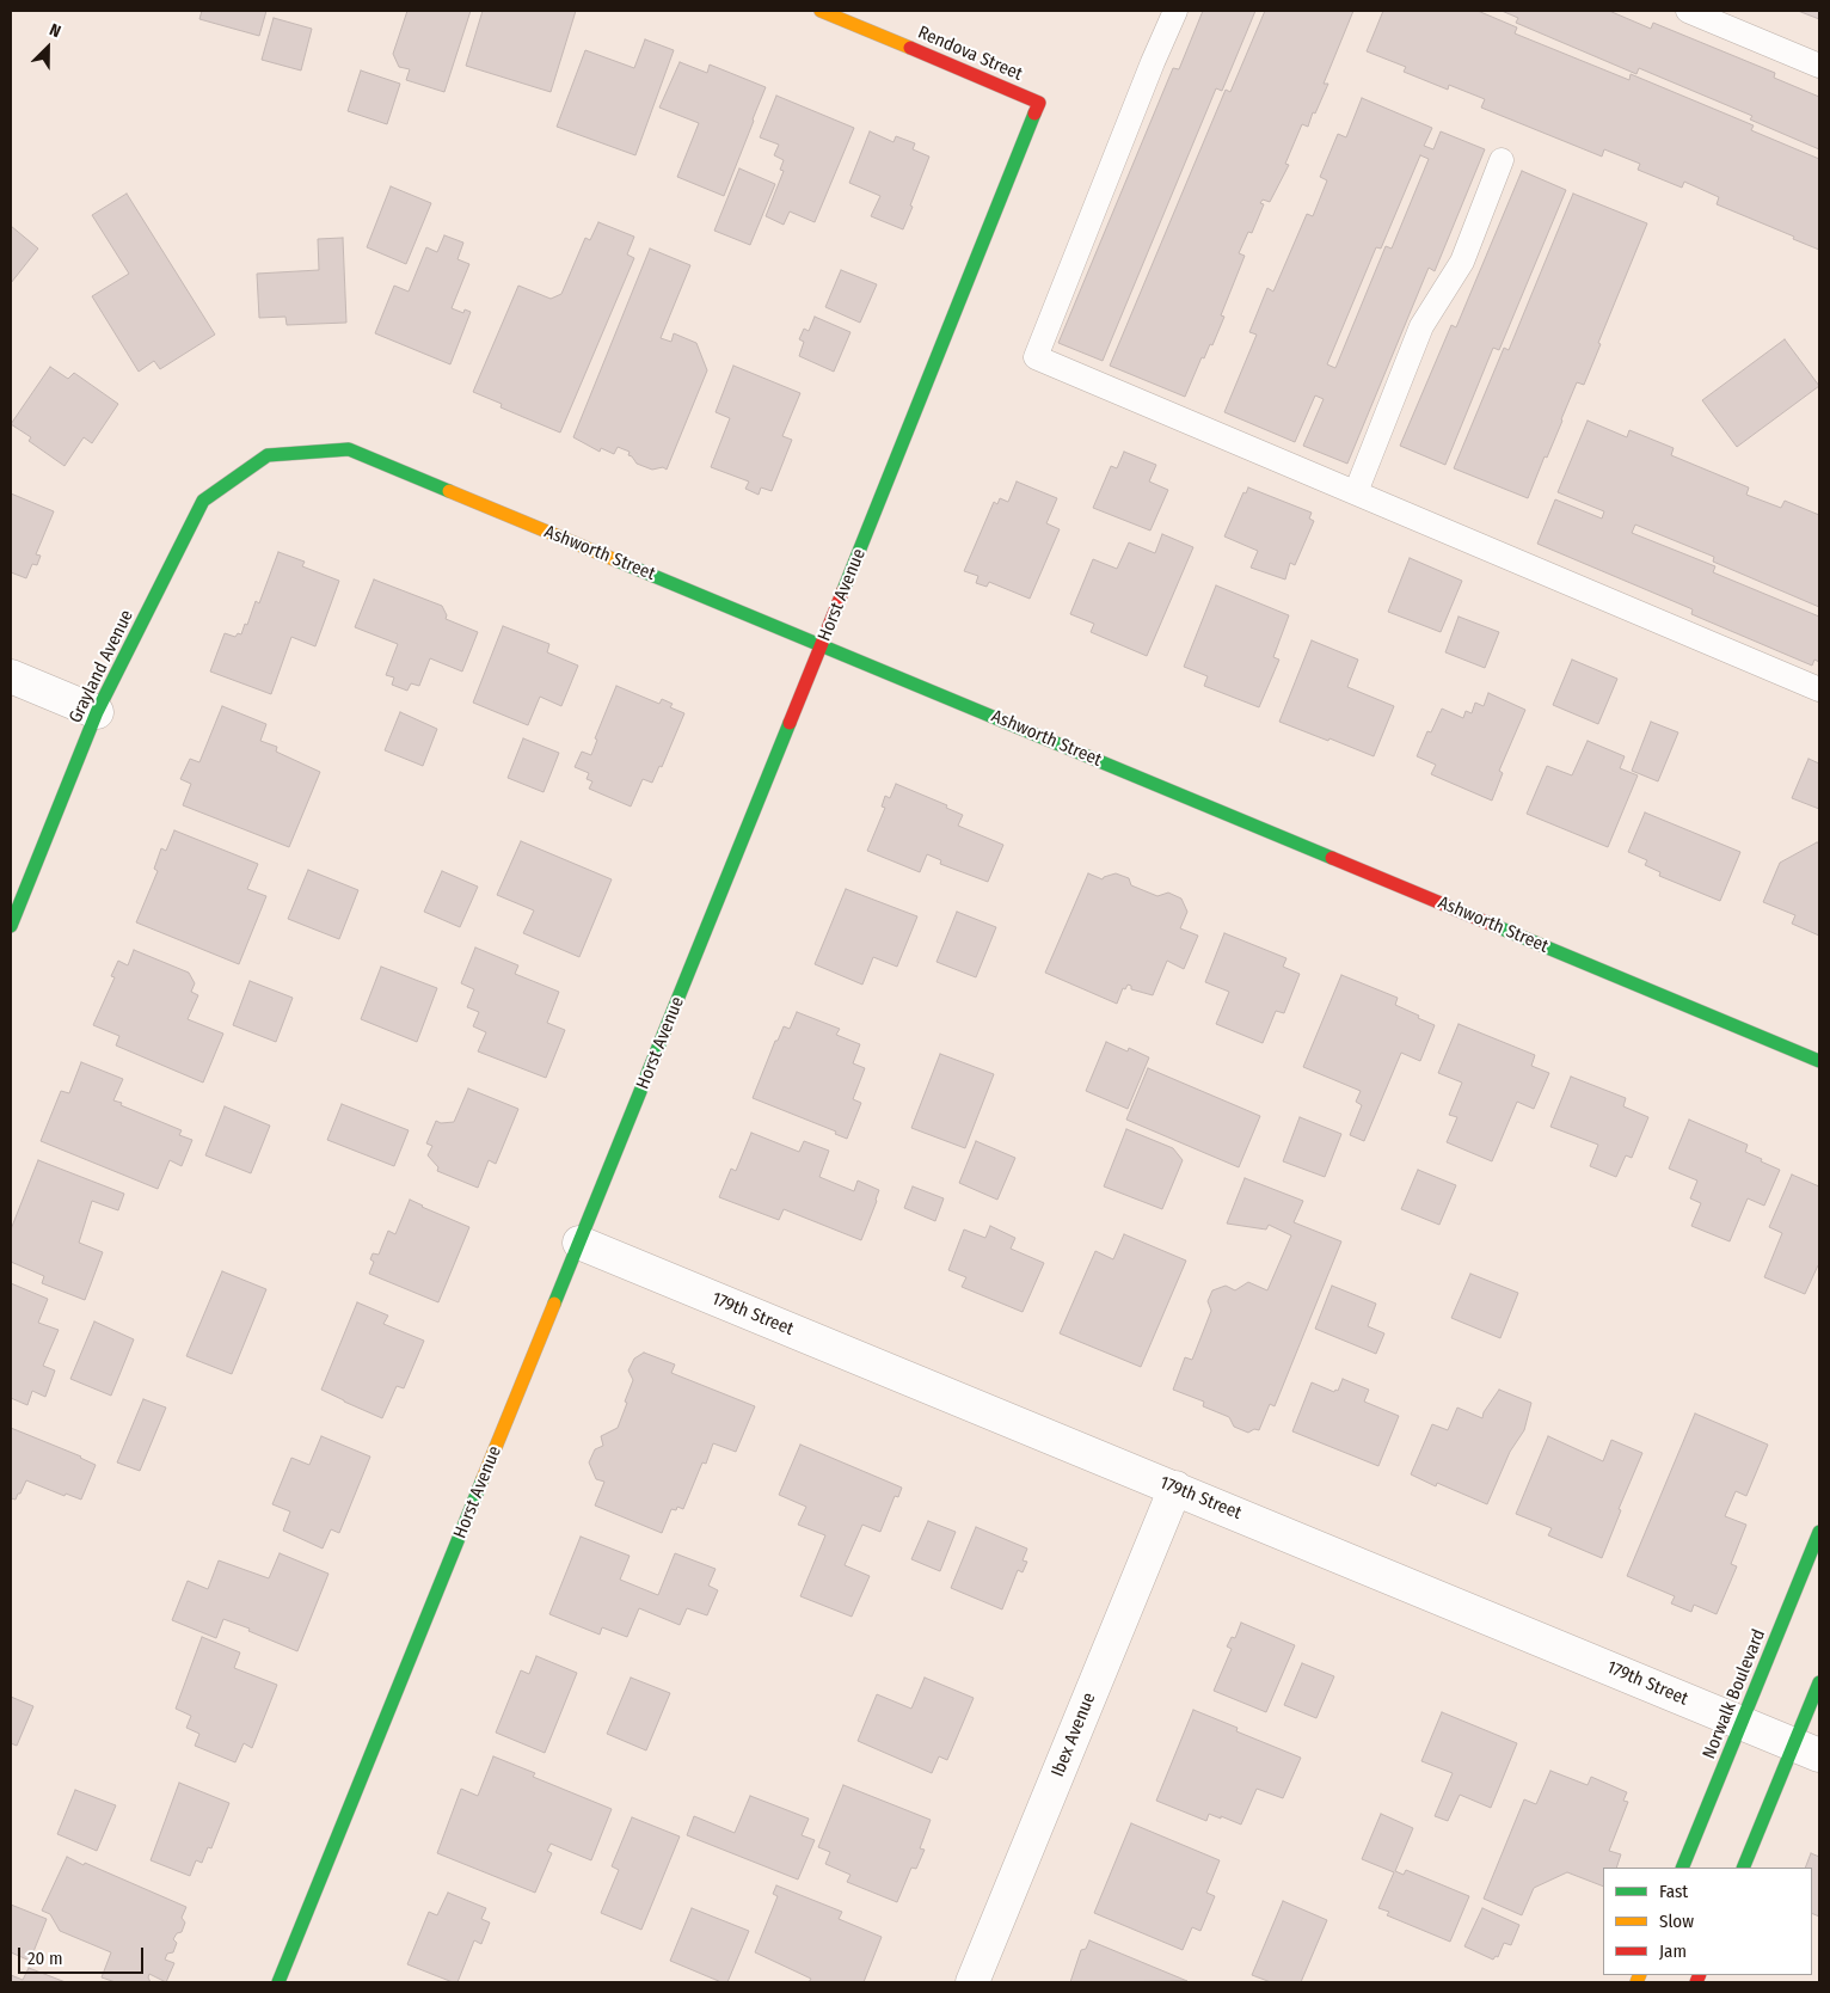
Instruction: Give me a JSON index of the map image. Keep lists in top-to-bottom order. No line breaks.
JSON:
{"streets":{"street":["Rendova Street","Ashworth Street","Horst Avenue","Grayland Avenue","179th Street","Norwalk Boulevard","Ibex Avenue"]},"crossings":[["Rendova Street","Horst Avenue"],["Ashworth Street","Horst Avenue"],["Ashworth Street","Grayland Avenue"],["Horst Avenue","179th Street"],["179th Street","Norwalk Boulevard"],["179th Street","Ibex Avenue"]],"legend":["Fast","Slow","Jam"],"scale_bar":"20 m","north":"top right"}
